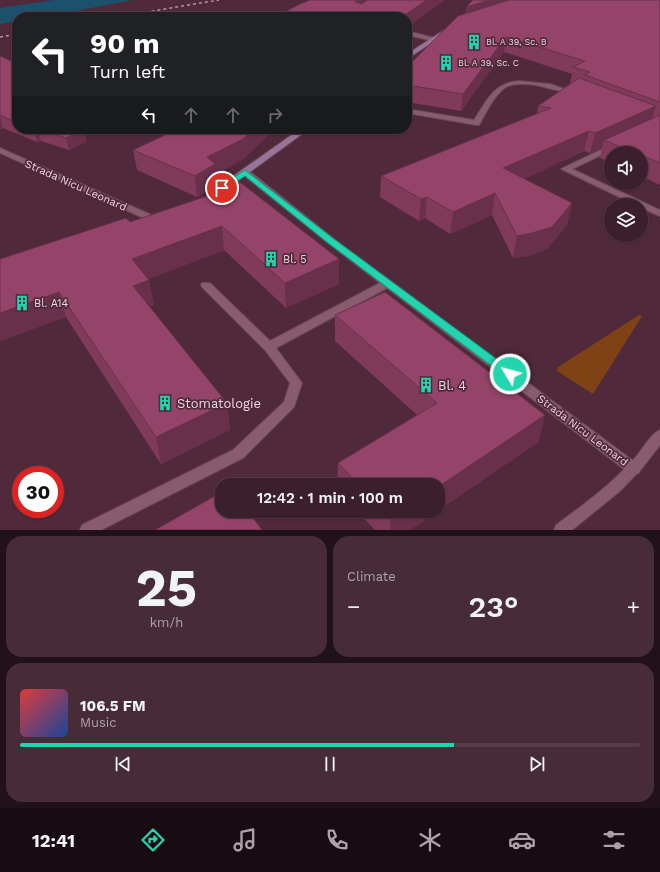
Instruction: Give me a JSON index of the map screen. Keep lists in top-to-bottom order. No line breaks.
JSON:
{"streets":{"street":["Strada Nicu Leonard"]},"places":{"building":["Bl. A 39, Sc. B","Bl. A 39, Sc. C","Bl. 5","Bl. A14","Bl. 4","Stomatologie"]},"page":{"turn":["90 m","Turn left"],"limit":"30","trip":"12:42 · 1 min · 100 m","tile":[["25","km/h"],"Climate"],"heat":["−","23°","+"],"song":["106.5 FM","Music"],"tabs":"12:41"}}
